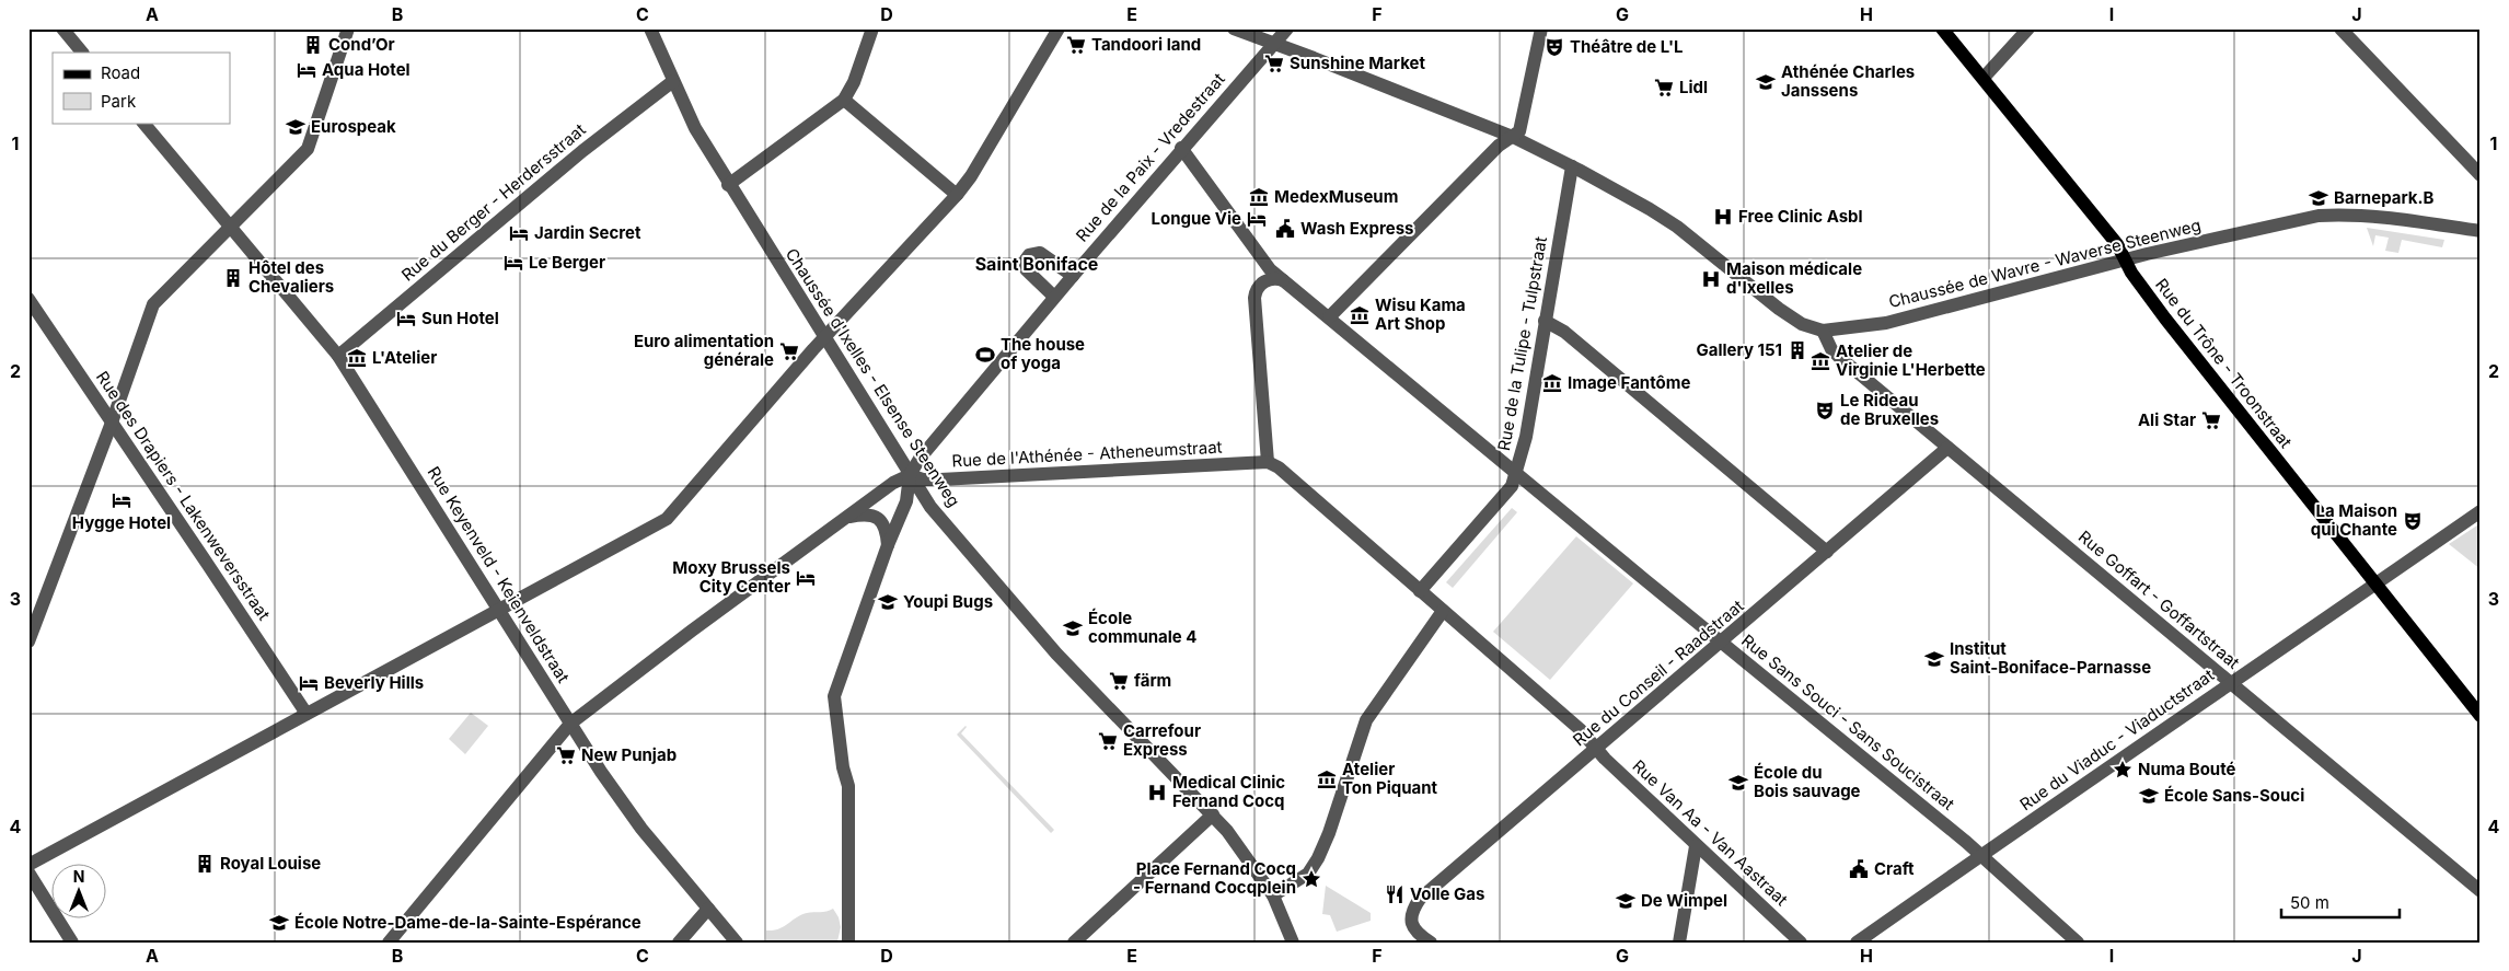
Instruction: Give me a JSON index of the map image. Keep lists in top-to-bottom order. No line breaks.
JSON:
{"streets":{"main road":["Rue du Trône - Troonstraat"],"street":["Rue de la Paix - Vredestraat","Rue du Berger - Herdersstraat","Chaussée de Wavre - Waverse Steenweg","Rue de la Tulipe - Tulpstraat","Chaussée d'Ixelles - Elsense Steenweg","Rue de l'Athénée - Atheneumstraat","Rue des Drapiers - Lakenweversstraat","Rue Keyenveld - Keienveldstraat","Rue Goffart - Goffartstraat","Rue du Conseil - Raadstraat","Rue Sans Souci - Sans Soucistraat","Rue du Viaduc - Viaductstraat","Rue Van Aa - Van Aastraat"]},"crossings":[["Rue de la Paix - Vredestraat","Chaussée de Wavre - Waverse Steenweg"],["Rue de la Paix - Vredestraat","Chaussée d'Ixelles - Elsense Steenweg"],["Rue de la Paix - Vredestraat","Rue de l'Athénée - Atheneumstraat"],["Rue de la Paix - Vredestraat","Rue Sans Souci - Sans Soucistraat"],["Rue du Berger - Herdersstraat","Chaussée d'Ixelles - Elsense Steenweg"],["Rue du Berger - Herdersstraat","Rue Keyenveld - Keienveldstraat"],["Chaussée de Wavre - Waverse Steenweg","Rue de la Tulipe - Tulpstraat"],["Chaussée de Wavre - Waverse Steenweg","Rue du Trône - Troonstraat"],["Chaussée de Wavre - Waverse Steenweg","Rue Goffart - Goffartstraat"],["Rue de la Tulipe - Tulpstraat","Rue Sans Souci - Sans Soucistraat"],["Rue de la Tulipe - Tulpstraat","Rue Van Aa - Van Aastraat"],["Rue du Trône - Troonstraat","Rue du Viaduc - Viaductstraat"],["Chaussée d'Ixelles - Elsense Steenweg","Rue de l'Athénée - Atheneumstraat"],["Rue de l'Athénée - Atheneumstraat","Rue Van Aa - Van Aastraat"],["Rue Goffart - Goffartstraat","Rue du Conseil - Raadstraat"],["Rue Goffart - Goffartstraat","Rue du Viaduc - Viaductstraat"],["Rue du Conseil - Raadstraat","Rue Sans Souci - Sans Soucistraat"],["Rue du Conseil - Raadstraat","Rue Van Aa - Van Aastraat"],["Rue Sans Souci - Sans Soucistraat","Rue du Viaduc - Viaductstraat"]],"districts":["Saint Boniface"],"places":{"building":["Cond’Or","Hôtel des Chevaliers","Gallery 151","Royal Louise"],"supermarket":["Tandoori land","Sunshine Market","Lidl","Euro alimentation générale","Ali Star","färm","Carrefour Express","New Punjab"],"theatre":["Théâtre de L'L","Le Rideau de Bruxelles","La Maison qui Chante"],"hotel":["Aqua Hotel","Longue Vie","Jardin Secret","Le Berger","Sun Hotel","Hygge Hotel","Moxy Brussels City Center","Beverly Hills"],"school or university":["Athénée Charles Janssens","Eurospeak","Barnepark.B","Youpi Bugs","École communale 4","Institut Saint-Boniface-Parnasse","École du Bois sauvage","École Sans-Souci","De Wimpel","École Notre-Dame-de-la-Sainte-Espérance"],"museum":["MedexMuseum","Wisu Kama Art Shop","L'Atelier","Atelier de Virginie L'Herbette","Image Fantôme","Atelier Ton Piquant"],"hospital":["Free Clinic Asbl","Maison médicale d'Ixelles","Medical Clinic Fernand Cocq"],"public building":["Wash Express","Craft"],"sports":["The house of yoga"],"place":["Numa Bouté","Place Fernand Cocq - Fernand Cocqplein"],"restaurant":["Volle Gas"]},"legend":["Road","Park"],"scale_bar":"50 m","north":"top","grid":{"columns":["A","B","C","D","E","F","G","H","I","J"],"rows":["1","2","3","4"]}}
